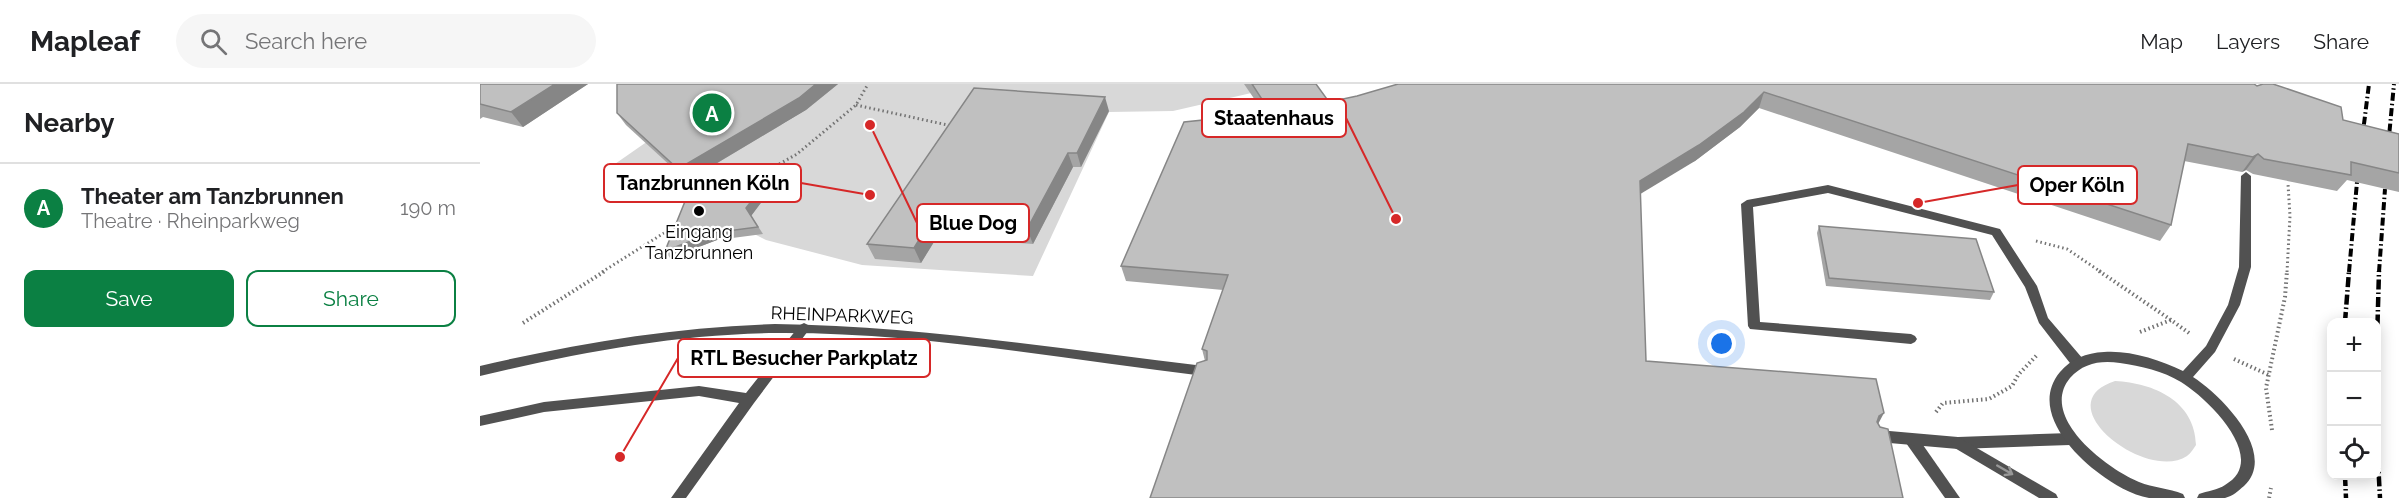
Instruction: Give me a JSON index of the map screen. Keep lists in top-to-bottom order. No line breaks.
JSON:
{"streets":{"street":["RHEINPARKWEG"]},"places":["Blue Dog","Tanzbrunnen Köln","Oper Köln","Eingang Tanzbrunnen","Staatenhaus","RTL Besucher Parkplatz"],"page":{"header":"Mapleaf","search":"Search here","nav":["Map","Layers","Share"],"heading":"Nearby","pins":"A","list":[{"mark":"A","name":"Theater am Tanzbrunnen","note":"Theatre · Rheinparkweg","value":"190 m"}],"buttons":["Save","Share"],"map_buttons":["+","−"]}}
